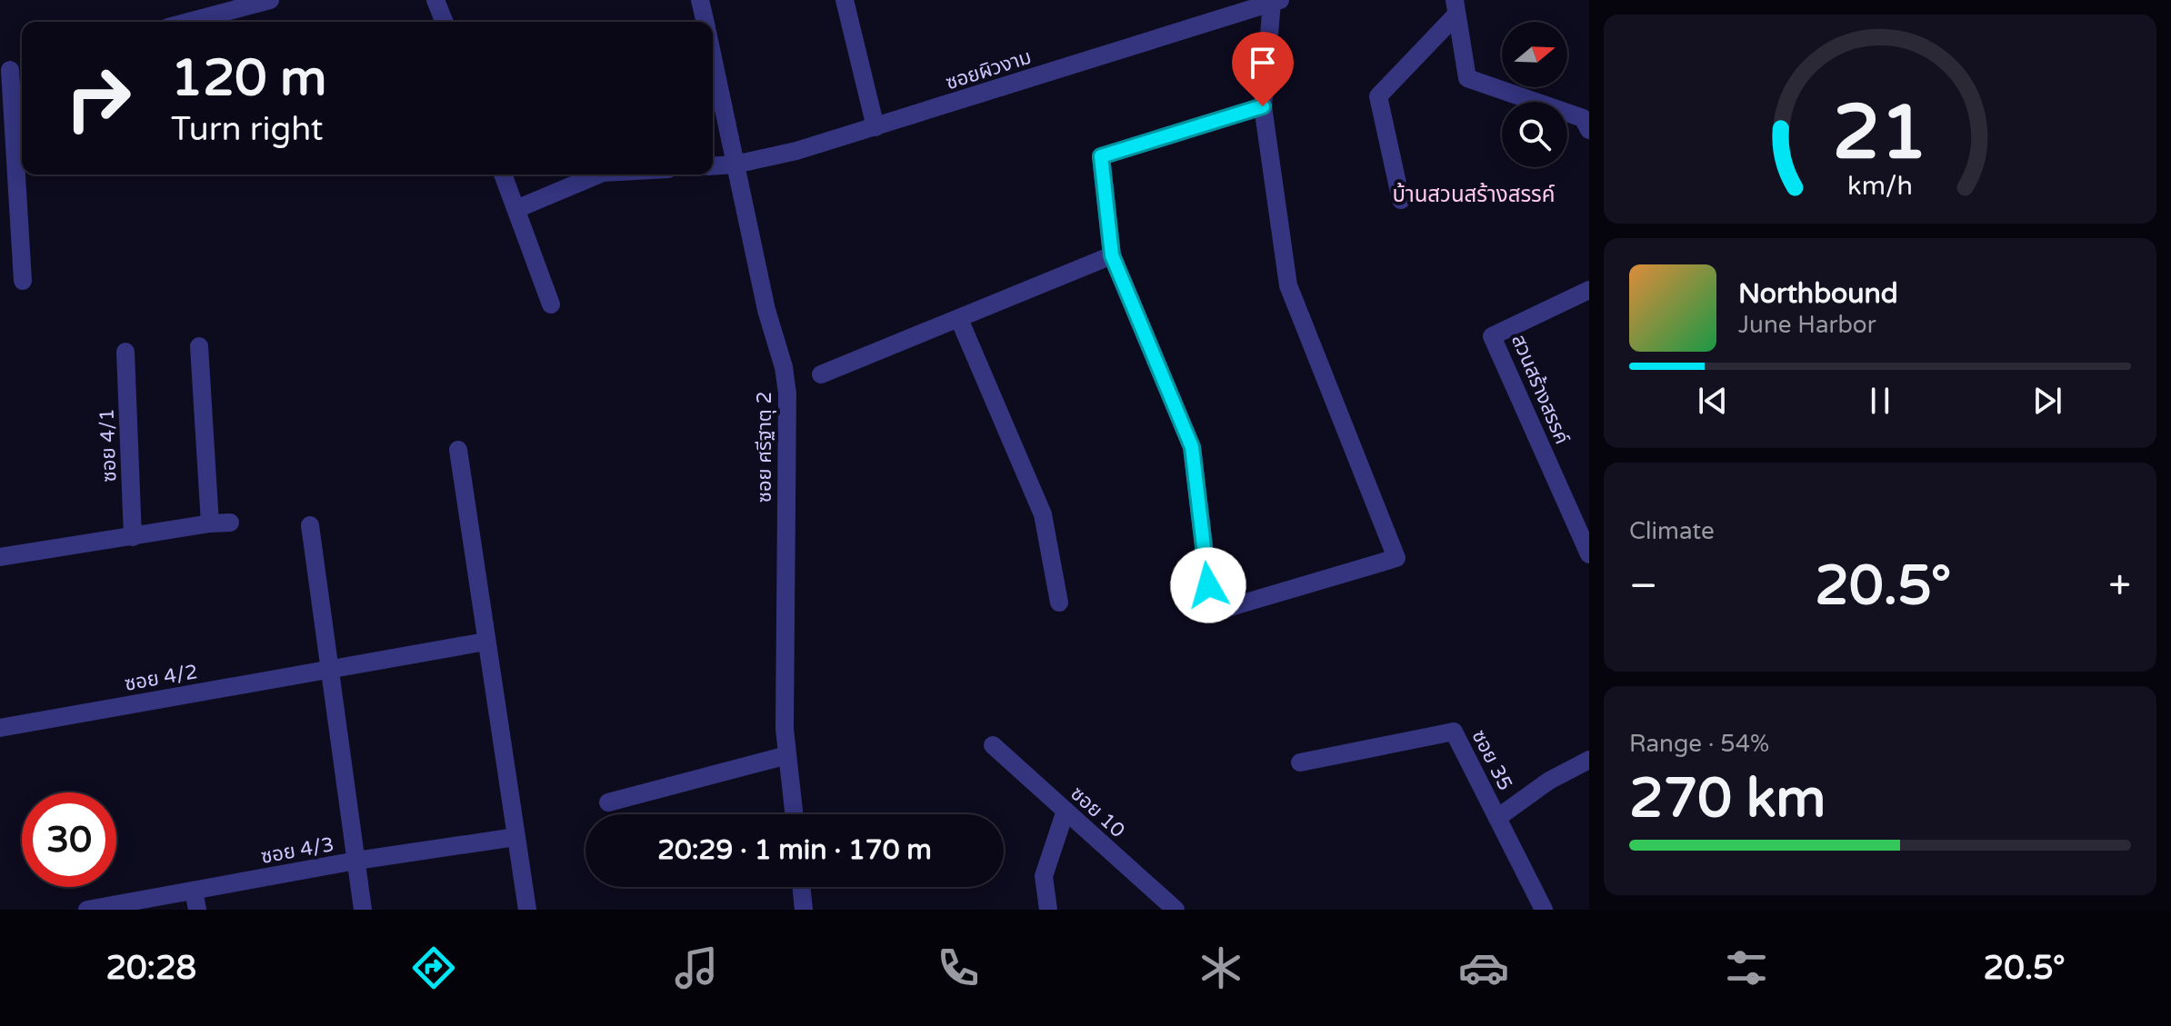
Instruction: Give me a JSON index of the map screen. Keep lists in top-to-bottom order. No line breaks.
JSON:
{"streets":{"street":["ซอยผิวงาม","สวนสร้างสรรค์","ซอย 4/1","ซอย ศรีฐาตุ 2","ซอย 4/2","ซอย 35","ซอย 10","ซอย 4/3"]},"crossings":[["ซอยผิวงาม","ซอย ศรีฐาตุ 2"]],"districts":["บ้านสวนสร้างสรรค์"],"north":"right","page":{"turn":["120 m","Turn right"],"song":["Northbound","June Harbor"],"tile":["Climate",["Range · 54%","270 km"]],"heat":["−","20.5°","+"],"limit":"30","trip":"20:29 · 1 min · 170 m","tabs":["20:28","20.5°"],"gauge":["21","km/h"]}}
